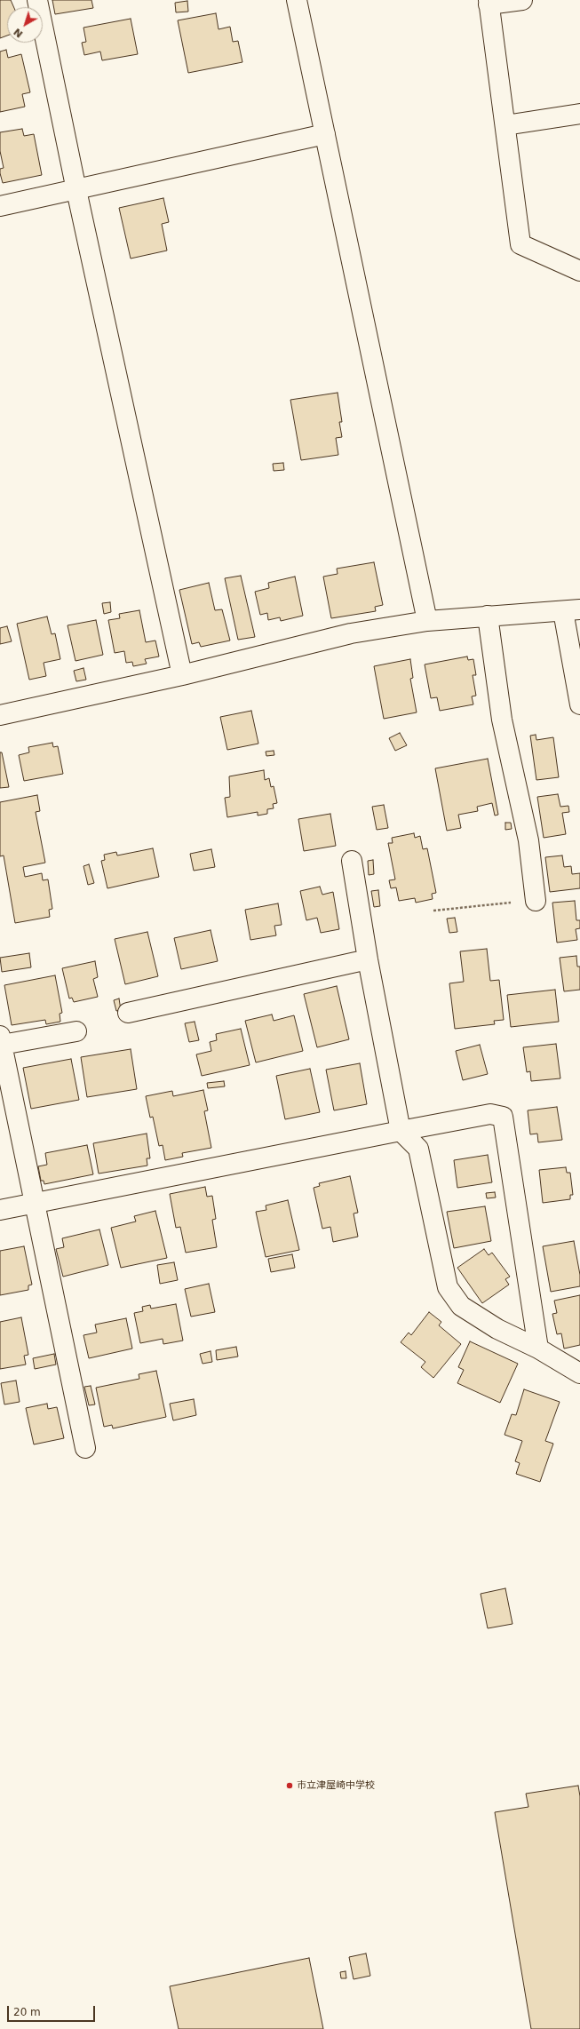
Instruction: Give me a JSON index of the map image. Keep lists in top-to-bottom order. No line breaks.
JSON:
{"places":["市立津屋崎中学校"],"scale_bar":"20 m","north":"bottom left"}
